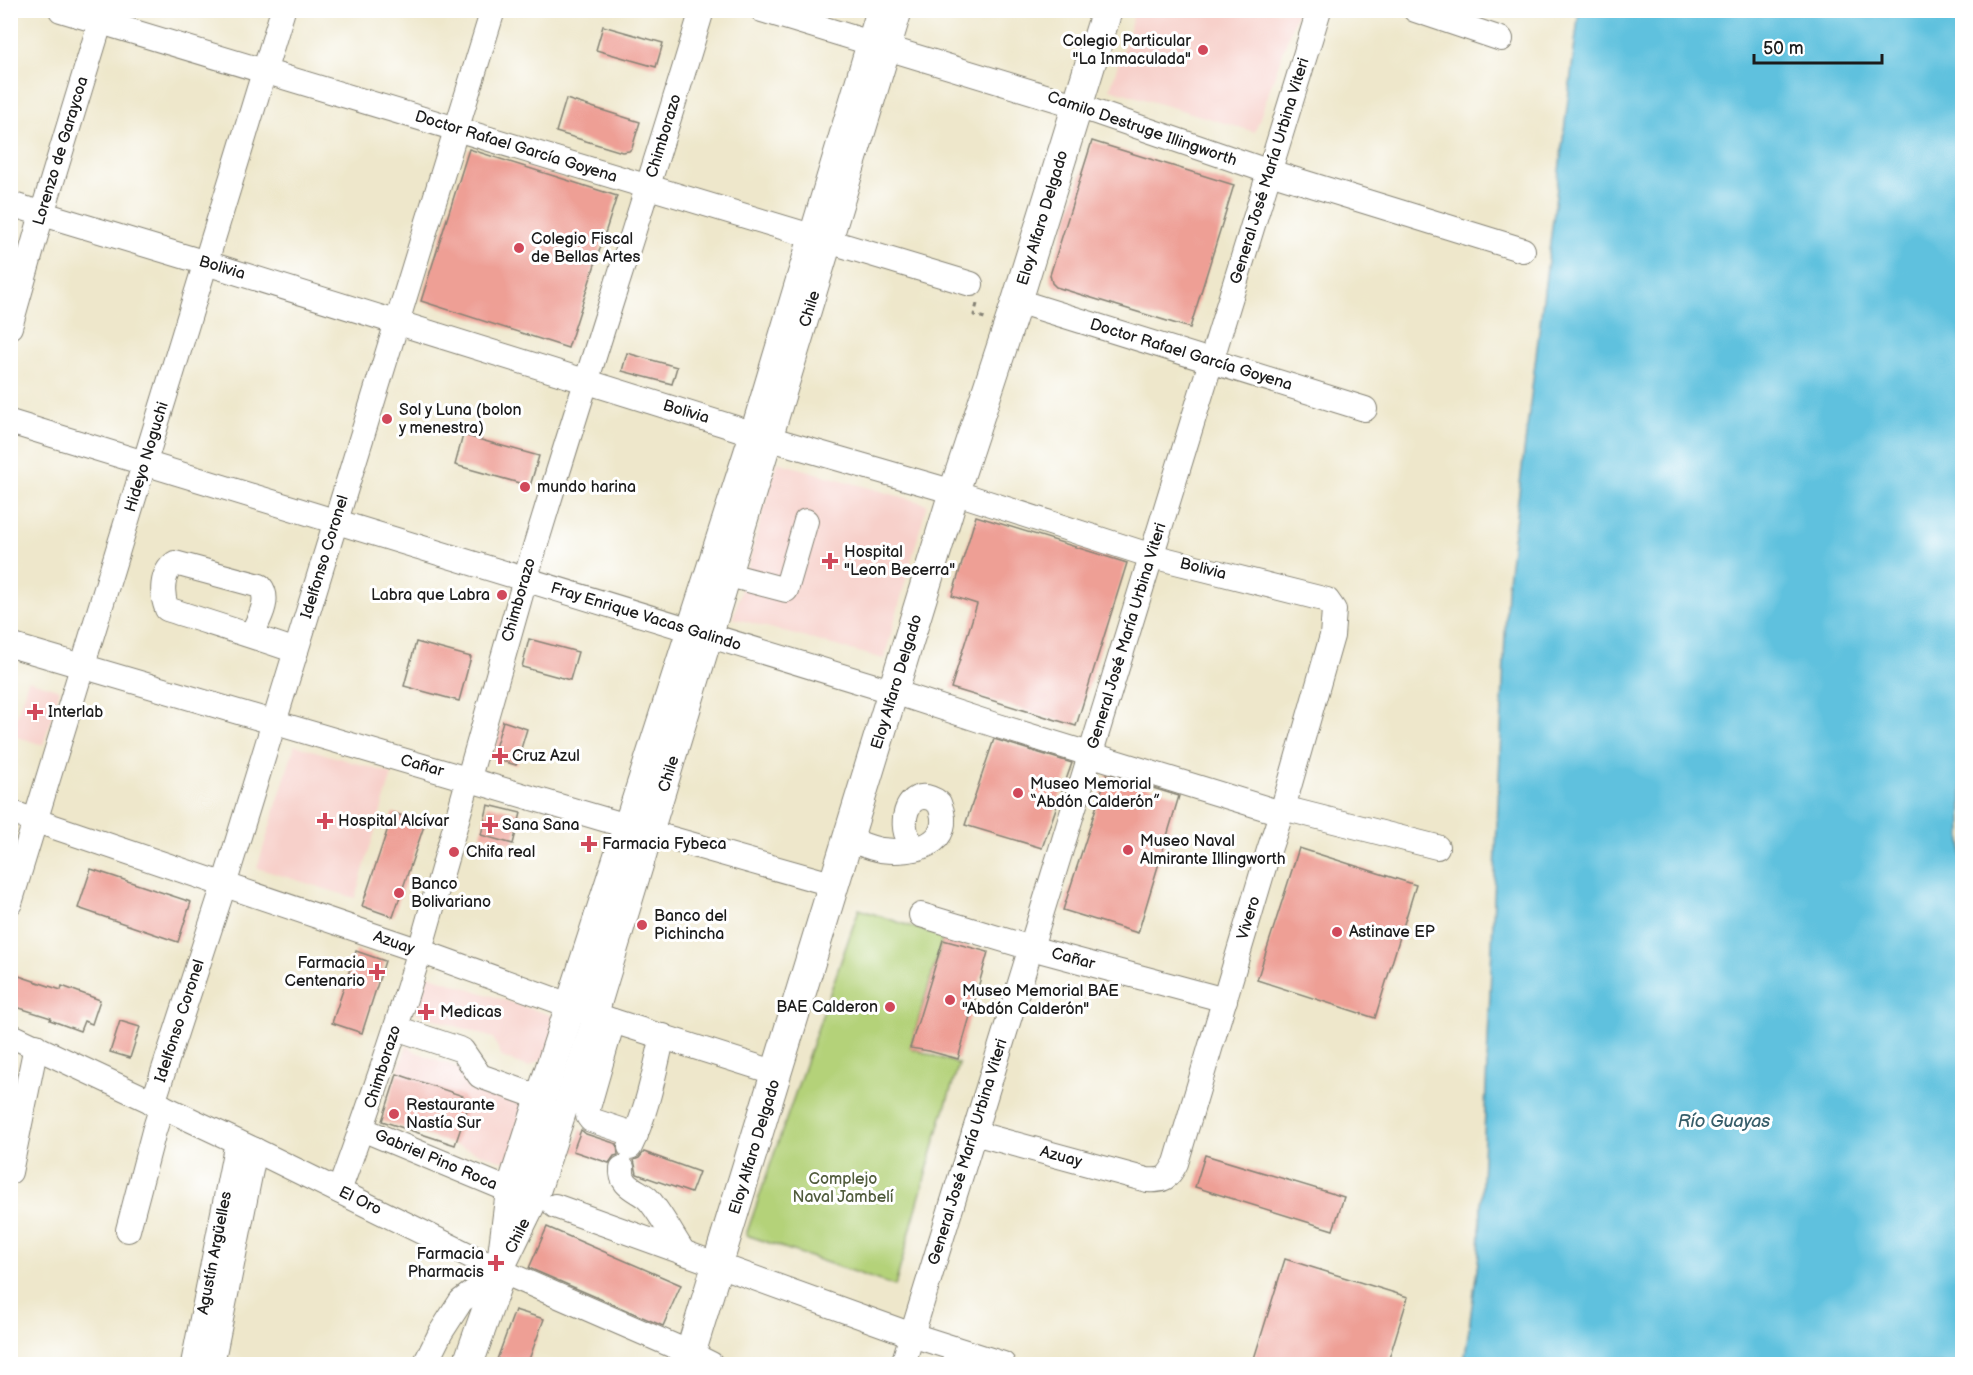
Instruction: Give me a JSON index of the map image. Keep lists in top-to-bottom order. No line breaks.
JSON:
{"streets":{"main road":["Eloy Alfaro Delgado","Chile"],"street":["Camilo Destruge Illingworth","Chimborazo","Doctor Rafael García Goyena","Lorenzo de Garaycoa","General José María Urbina Viteri","Bolivia","Hideyo Noguchi","Idelfonso Coronel","Fray Enrique Vacas Galindo","Cañar","Vivero","Azuay","Gabriel Pino Roca","El Oro","Agustín Argüelles"]},"crossings":[["Camilo Destruge Illingworth","General José María Urbina Viteri"],["Camilo Destruge Illingworth","Eloy Alfaro Delgado"],["Camilo Destruge Illingworth","Chile"],["Chimborazo","Doctor Rafael García Goyena"],["Chimborazo","Bolivia"],["Chimborazo","Fray Enrique Vacas Galindo"],["Chimborazo","Cañar"],["Chimborazo","Azuay"],["Chimborazo","Gabriel Pino Roca"],["Chimborazo","El Oro"],["Doctor Rafael García Goyena","Lorenzo de Garaycoa"],["Doctor Rafael García Goyena","General José María Urbina Viteri"],["Doctor Rafael García Goyena","Eloy Alfaro Delgado"],["Doctor Rafael García Goyena","Chile"],["Doctor Rafael García Goyena","Hideyo Noguchi"],["Doctor Rafael García Goyena","Idelfonso Coronel"],["Lorenzo de Garaycoa","Bolivia"],["General José María Urbina Viteri","Bolivia"],["General José María Urbina Viteri","Fray Enrique Vacas Galindo"],["General José María Urbina Viteri","Cañar"],["General José María Urbina Viteri","Azuay"],["Eloy Alfaro Delgado","Bolivia"],["Eloy Alfaro Delgado","Fray Enrique Vacas Galindo"],["Eloy Alfaro Delgado","Cañar"],["Eloy Alfaro Delgado","Azuay"],["Eloy Alfaro Delgado","El Oro"],["Bolivia","Chile"],["Bolivia","Hideyo Noguchi"],["Bolivia","Idelfonso Coronel"],["Bolivia","Vivero"],["Chile","Fray Enrique Vacas Galindo"],["Chile","Cañar"],["Chile","Azuay"],["Chile","Gabriel Pino Roca"],["Chile","El Oro"],["Hideyo Noguchi","Fray Enrique Vacas Galindo"],["Hideyo Noguchi","Cañar"],["Hideyo Noguchi","Azuay"],["Idelfonso Coronel","Fray Enrique Vacas Galindo"],["Idelfonso Coronel","Cañar"],["Idelfonso Coronel","Azuay"],["Idelfonso Coronel","El Oro"],["Fray Enrique Vacas Galindo","Vivero"],["Cañar","Vivero"],["Vivero","Azuay"],["El Oro","Agustín Argüelles"]],"water":["Río Guayas"],"parks":["Complejo Naval Jambelí"],"places":{"other":["Colegio Particular \"La Inmaculada\"","Colegio Fiscal de Bellas Artes","Sol y Luna (bolon y menestra)","mundo harina","Labra que Labra","Museo Memorial “Abdón Calderón”","Museo Naval Almirante Illingworth","Chifa real","Banco Bolivariano","Banco del Pichincha","Astinave EP","Museo Memorial BAE \"Abdón Calderón\"","BAE Calderon","Restaurante Nastía Sur"],"health":["Hospital \"Leon Becerra\"","Interlab","Cruz Azul","Hospital Alcívar","Sana Sana","Farmacia Fybeca","Farmacia Centenario","Medicas","Farmacia Pharmacis"]},"scale_bar":"50 m"}
